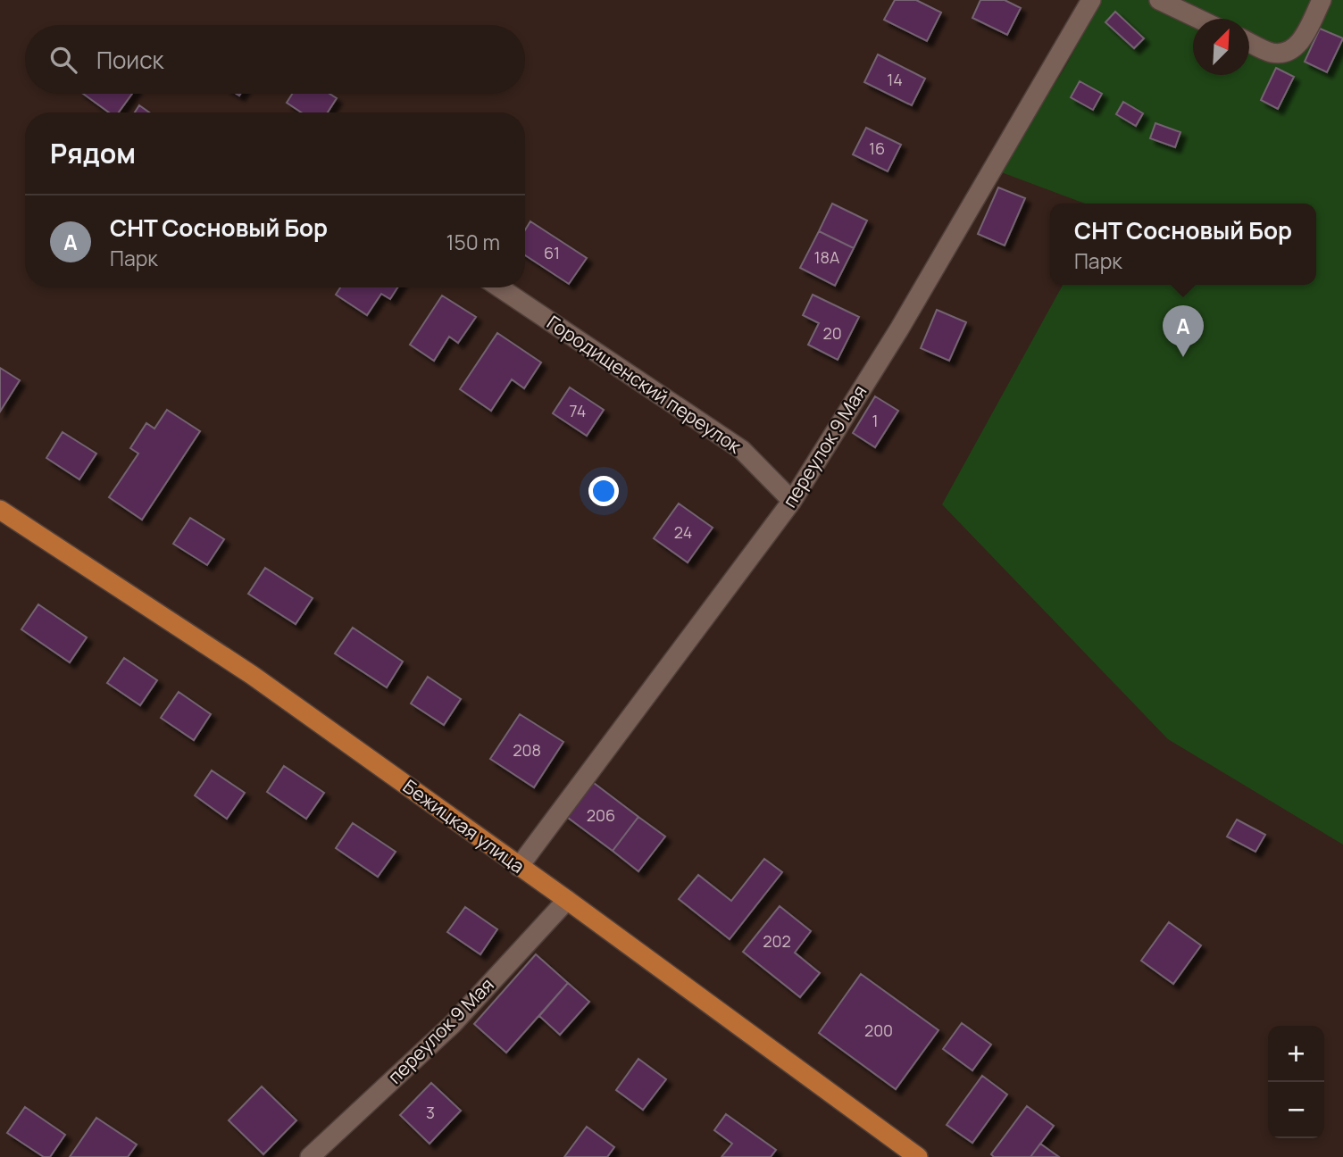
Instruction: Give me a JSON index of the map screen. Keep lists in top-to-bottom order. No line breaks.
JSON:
{"streets":{"main road":["Бежицкая улица"],"street":["Городищенский переулок","переулок 9 Мая"]},"crossings":[["Городищенский переулок","переулок 9 Мая"],["переулок 9 Мая","Бежицкая улица"]],"house_numbers":["14","16","61","18А","20","74","1","24","208","206","202","200","3"],"north":"top right","page":{"search":"Поиск","heading":"Рядом","list":[{"mark":"A","name":"СНТ Сосновый Бор","note":"Парк","value":"150 m"}],"popup":["СНТ Сосновый Бор","Парк"],"pins":"A","map_buttons":["+","−"]}}
